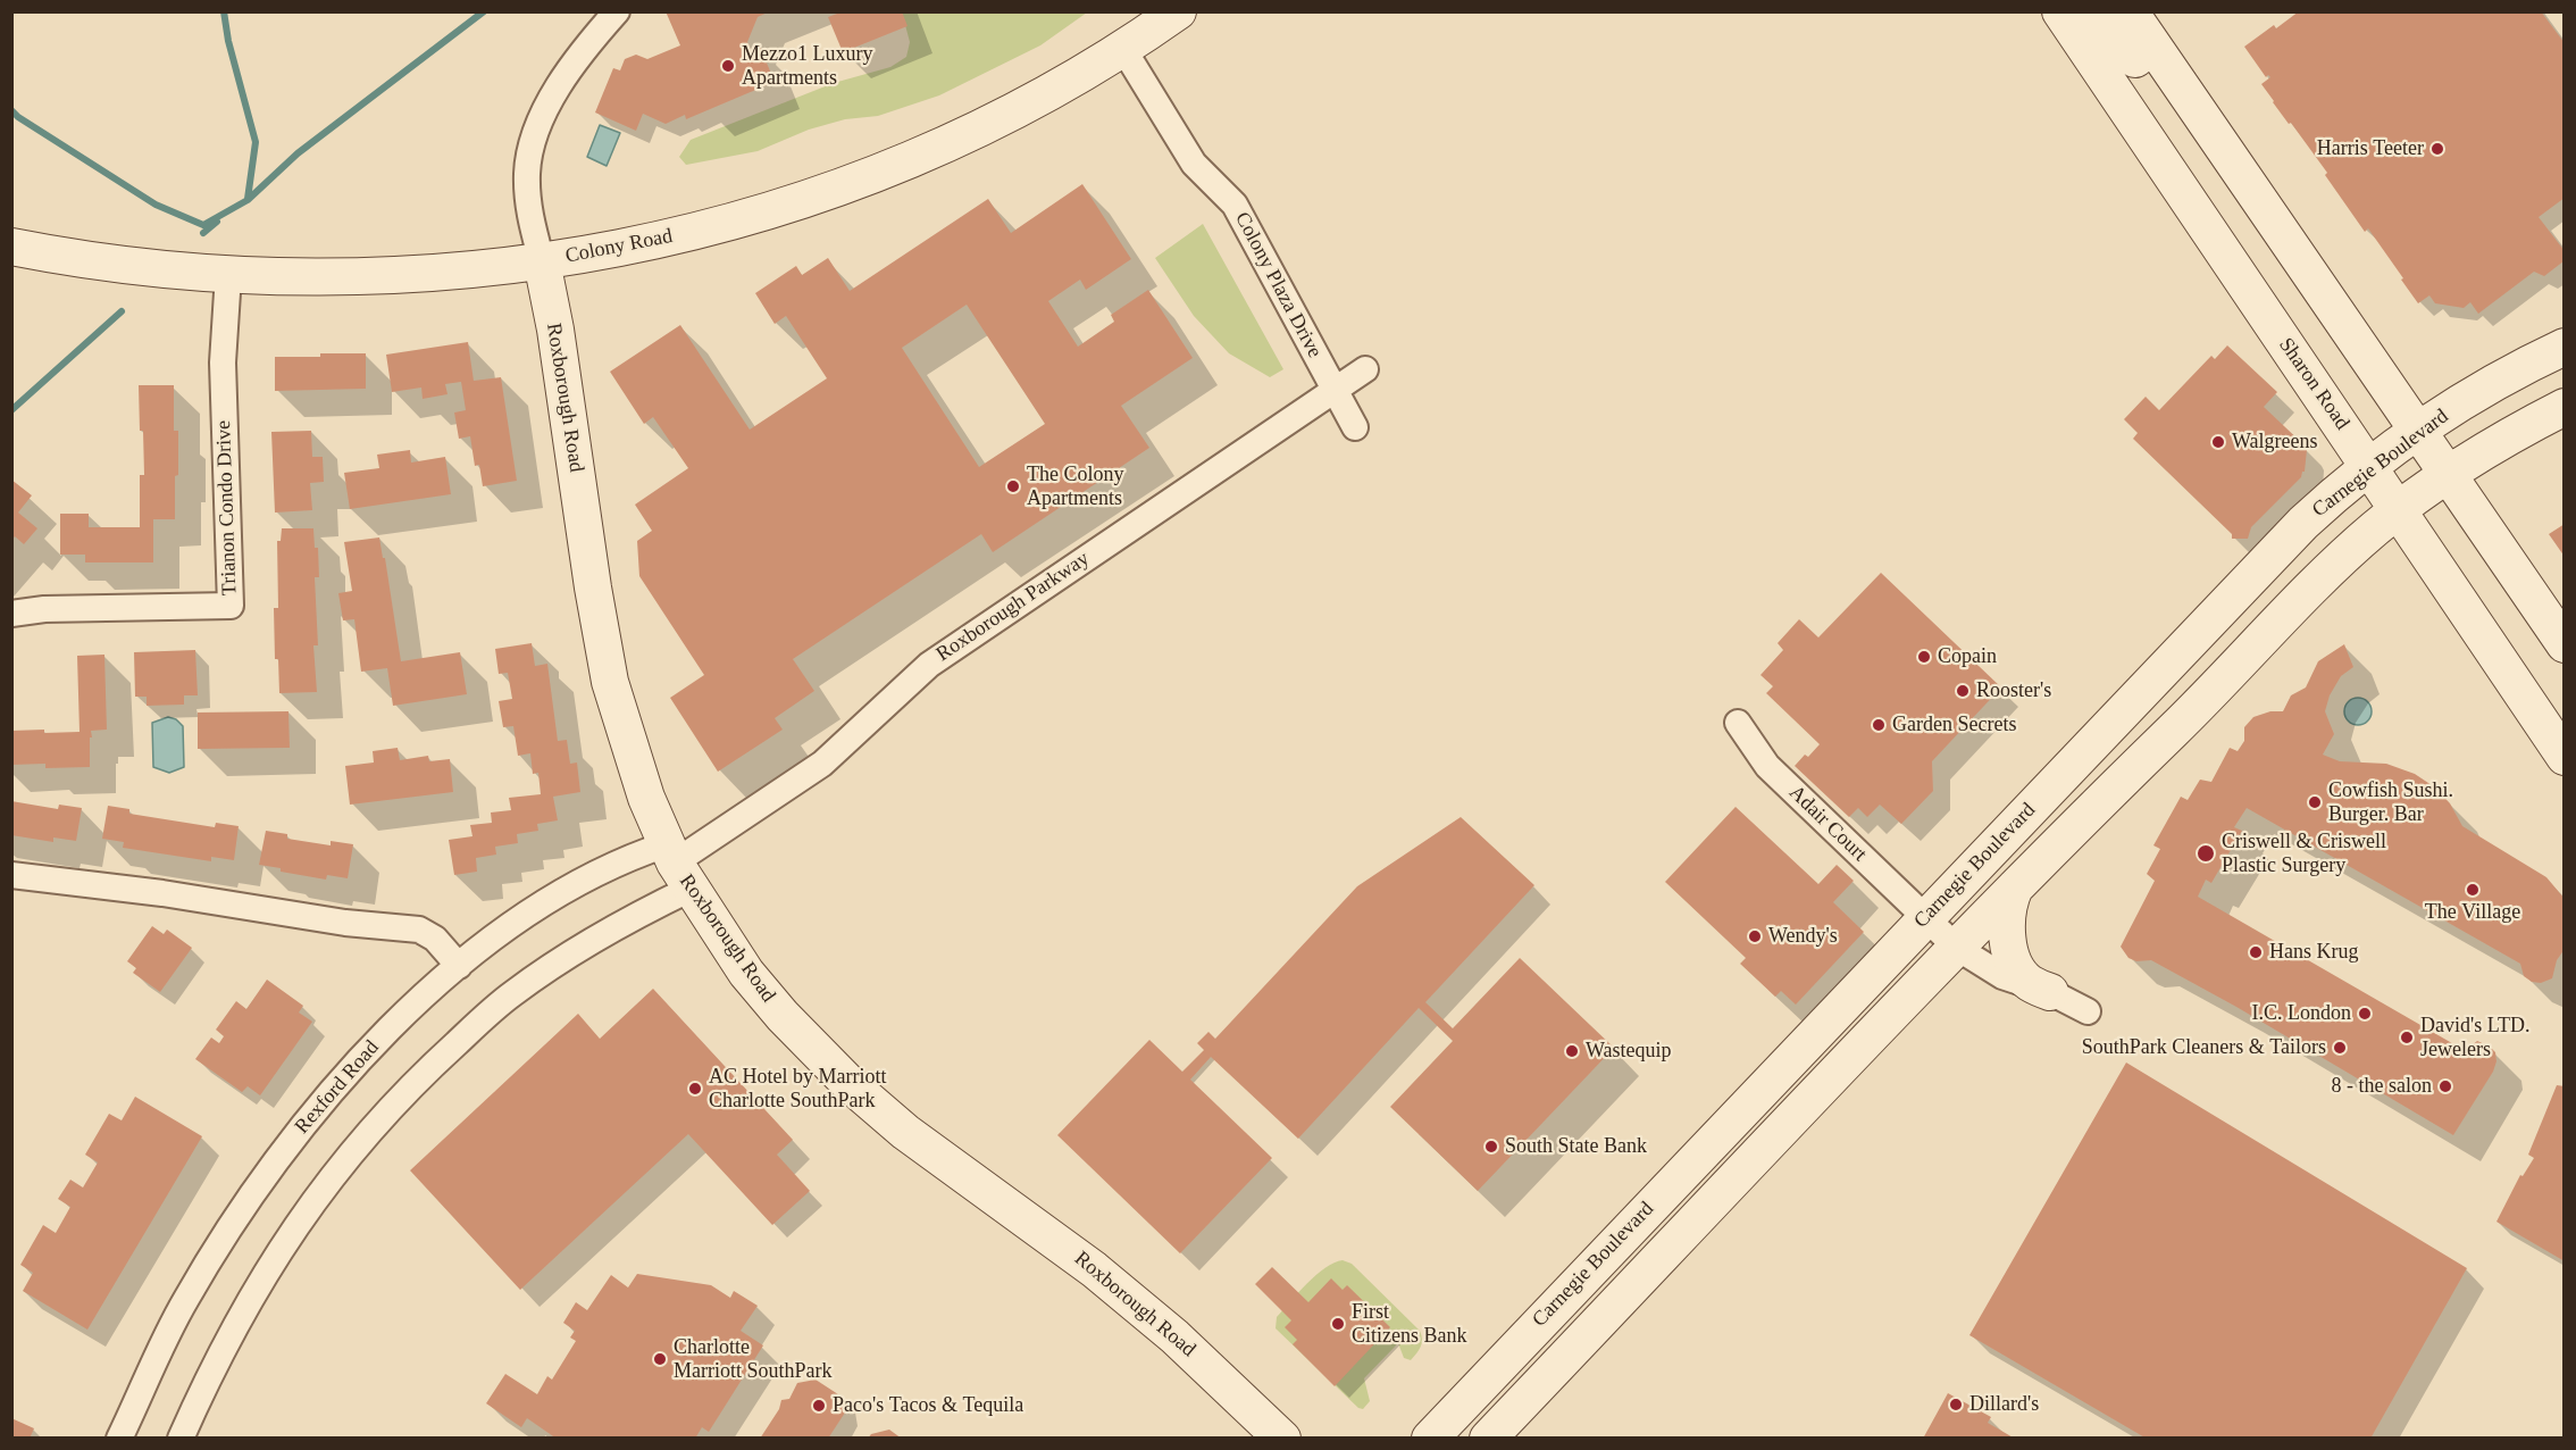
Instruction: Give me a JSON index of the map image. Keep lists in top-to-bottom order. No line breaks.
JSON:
{"streets":{"street":["Colony Road","Colony Plaza Drive","Sharon Road","Roxborough Road","Carnegie Boulevard","Trianon Condo Drive","Roxborough Parkway","Adair Court","Rexford Road"]},"crossings":[["Colony Road","Colony Plaza Drive"],["Colony Road","Roxborough Road"],["Colony Road","Trianon Condo Drive"],["Colony Plaza Drive","Roxborough Parkway"],["Sharon Road","Carnegie Boulevard"],["Roxborough Road","Roxborough Parkway"],["Roxborough Road","Rexford Road"],["Carnegie Boulevard","Adair Court"],["Roxborough Parkway","Rexford Road"]],"places":["Mezzo1 Luxury Apartments","Harris Teeter","Walgreens","The Colony Apartments","Copain","Rooster's","Garden Secrets","Cowfish Sushi. Burger. Bar","Criswell & Criswell Plastic Surgery","The Village","Wendy's","Hans Krug","I.C. London","David's LTD. Jewelers","SouthPark Cleaners & Tailors","Wastequip","8 - the salon","AC Hotel by Marriott Charlotte SouthPark","South State Bank","First Citizens Bank","Charlotte Marriott SouthPark","Dillard's","Paco's Tacos & Tequila"]}
